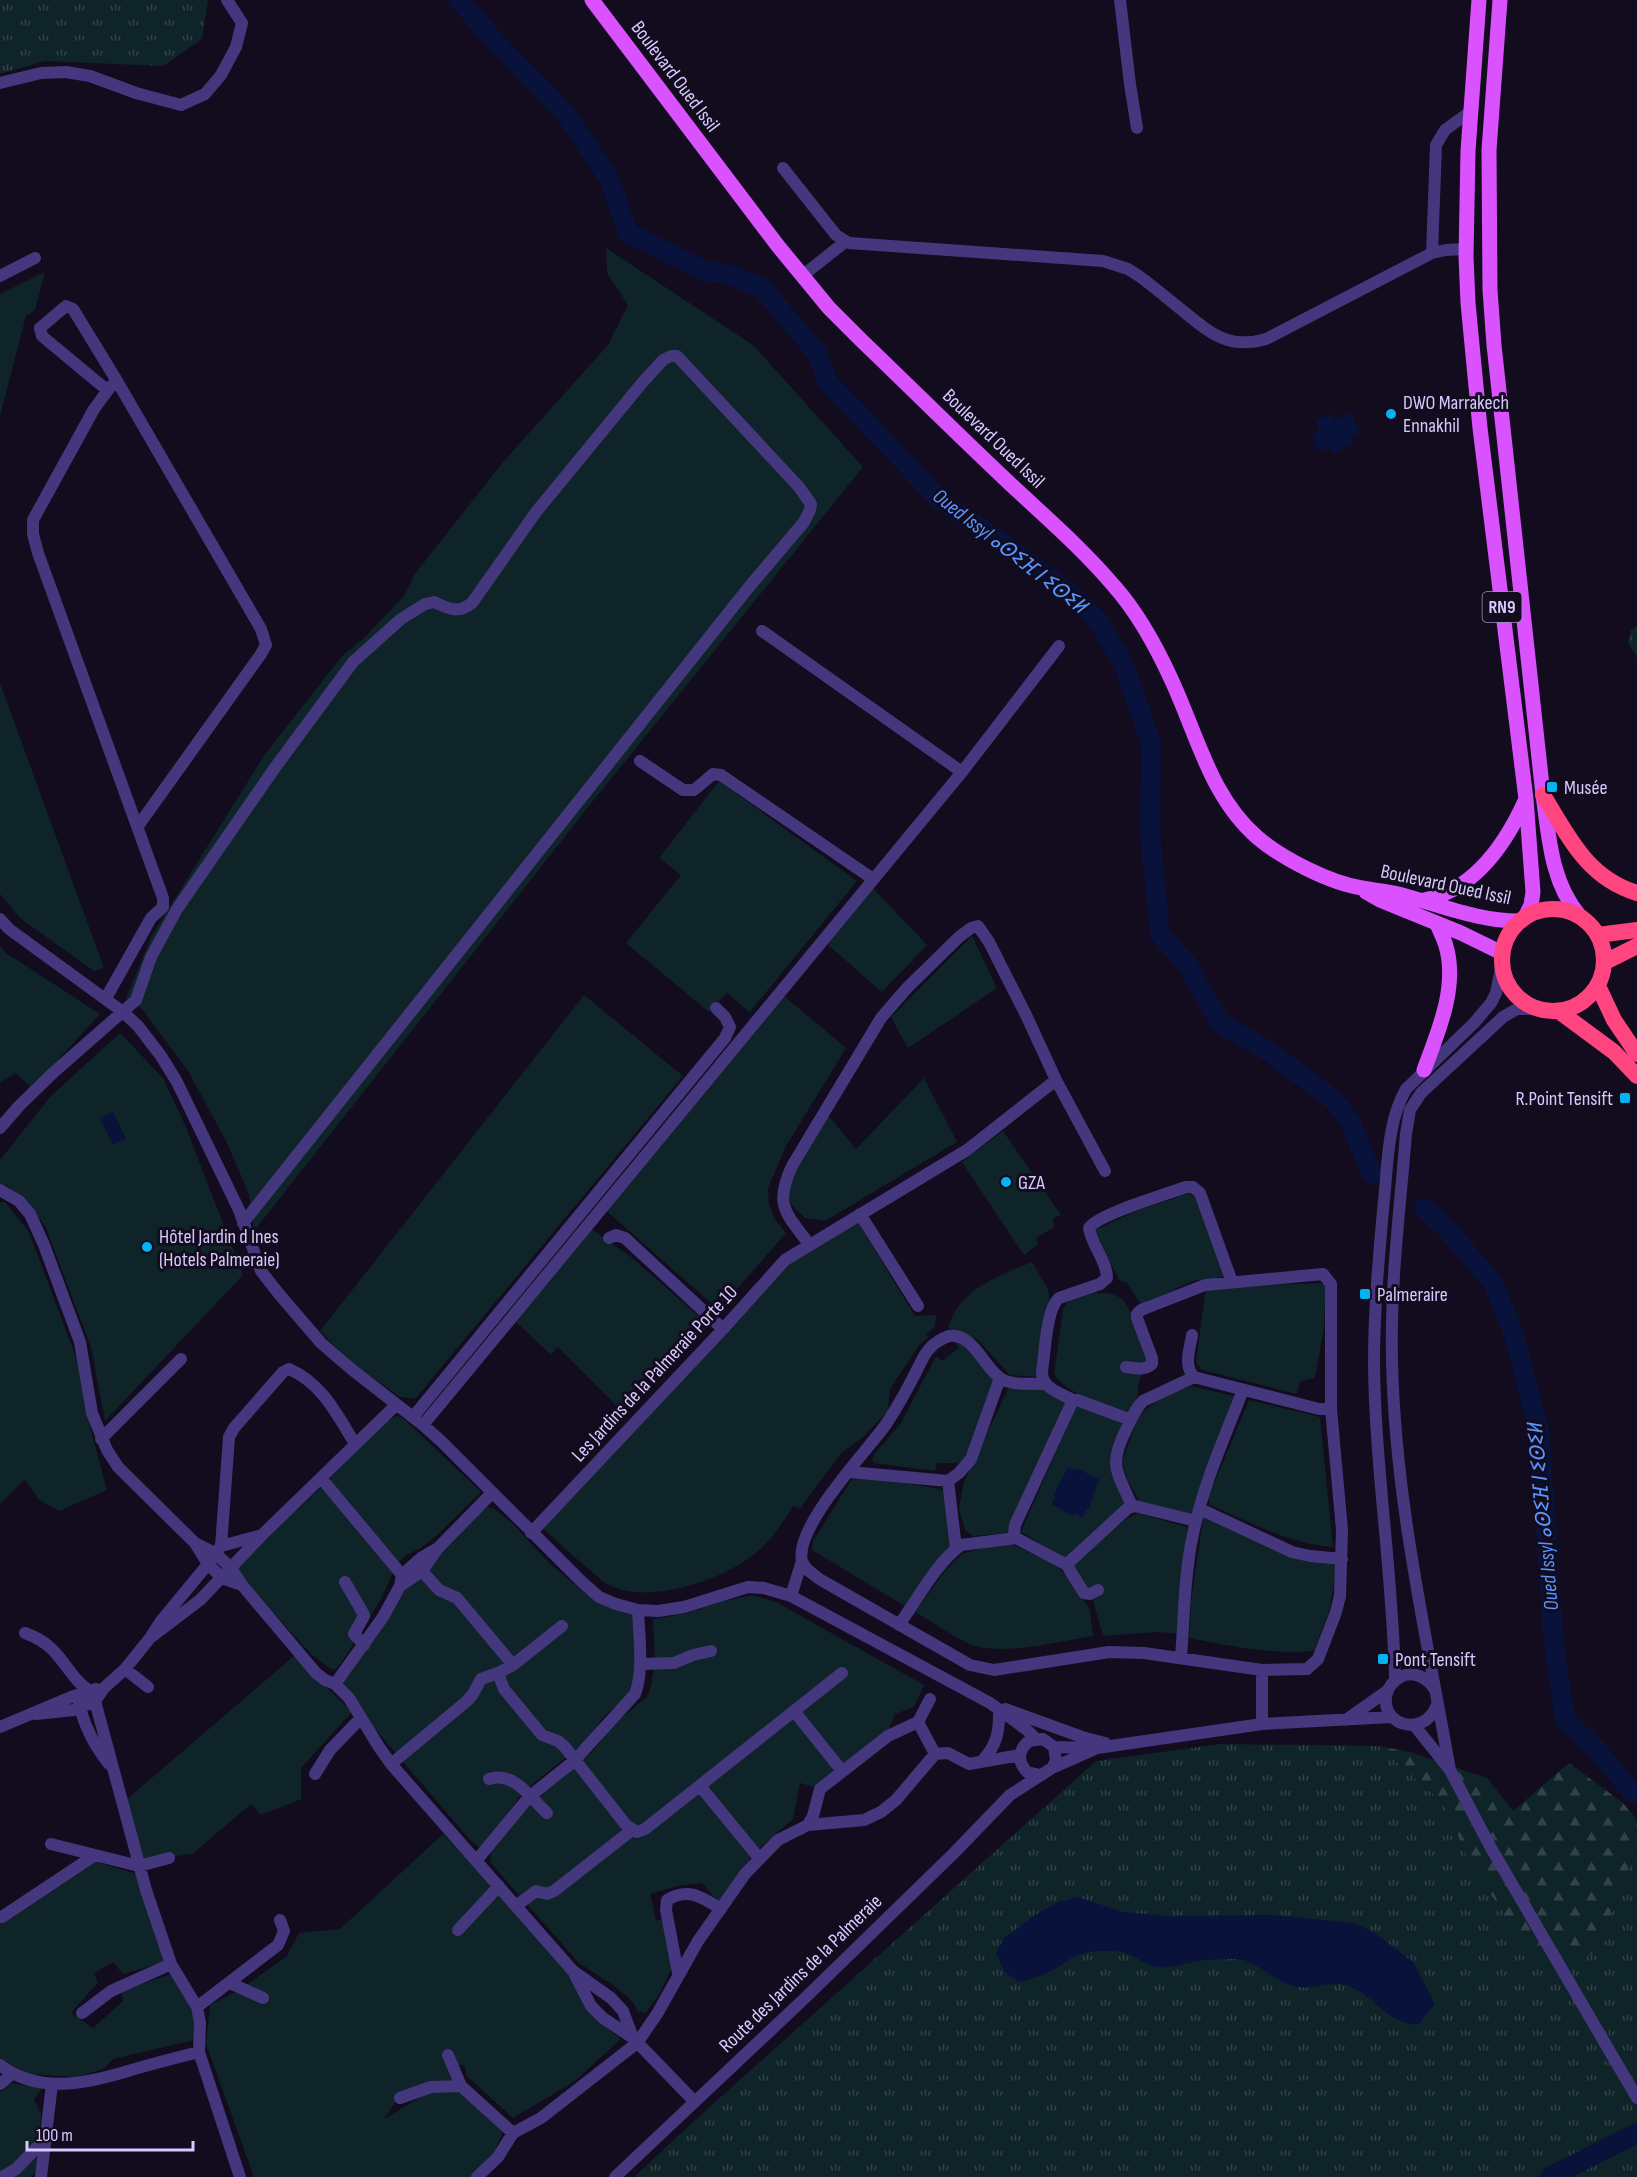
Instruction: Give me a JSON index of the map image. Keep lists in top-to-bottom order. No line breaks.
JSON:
{"streets":{"highway":["RN9"],"main road":["Boulevard Oued Issil"],"street":["Les Jardins de la Palmeraie Porte 10","Route des Jardins de la Palmeraie"]},"crossings":[["Boulevard Oued Issil","RN9"]],"water":["Oued Issyl ⴰⵙⵉⴼ ⵏ ⵉⵙⵉⵍ"],"places":{"other":["DWO Marrakech Ennakhil","GZA","Hôtel Jardin d Ines (Hotels Palmeraie)"],"transit":["Musée","R.Point Tensift","Palmeraire","Pont Tensift"]},"scale_bar":"100 m"}
